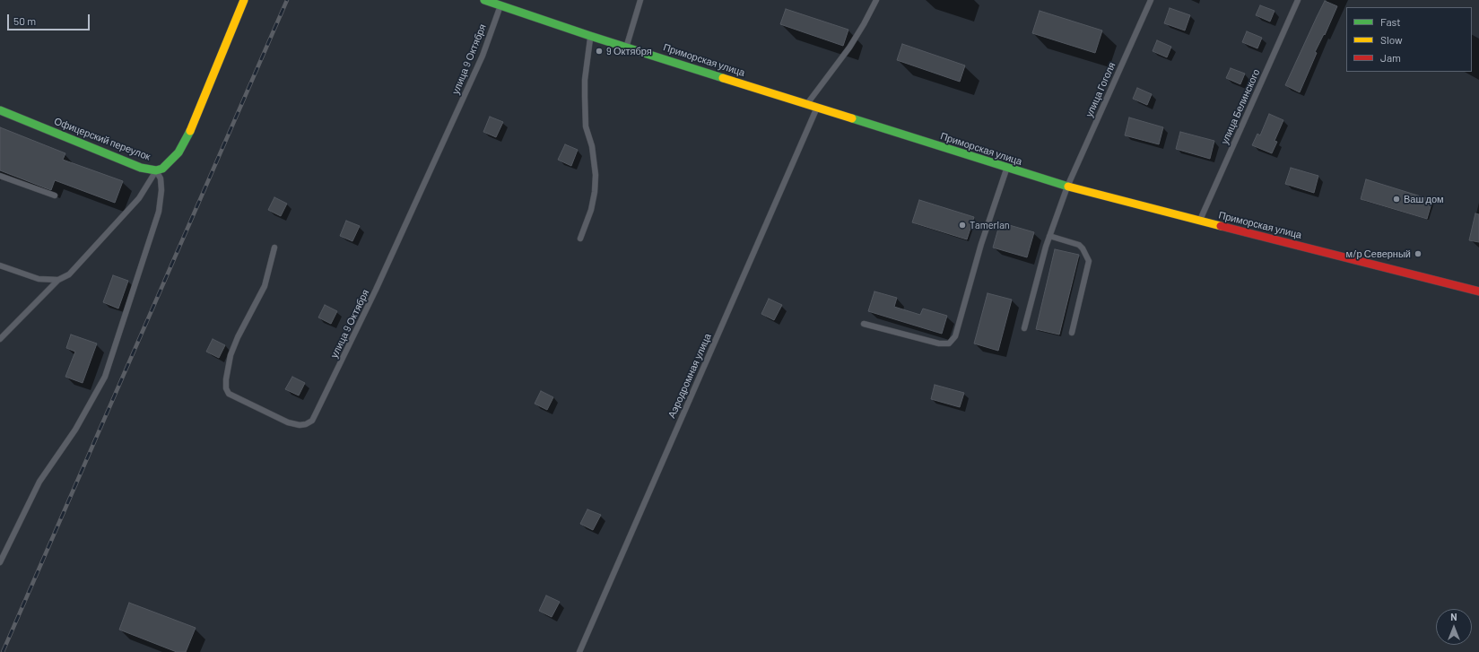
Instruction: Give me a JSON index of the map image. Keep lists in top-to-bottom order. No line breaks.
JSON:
{"streets":{"main road":["Приморская улица","Офицерский переулок"],"lane":["улица 9 Октября","улица Гоголя","улица Белинского","Аэродромная улица"]},"crossings":[["улица 9 Октября","Приморская улица"],["Приморская улица","улица Гоголя"],["Приморская улица","улица Белинского"],["Приморская улица","Аэродромная улица"]],"places":["9 Октября","Ваш дом","Tamerlan","м/р Северный"],"legend":["Fast","Slow","Jam"],"scale_bar":"50 m","north":"top"}
